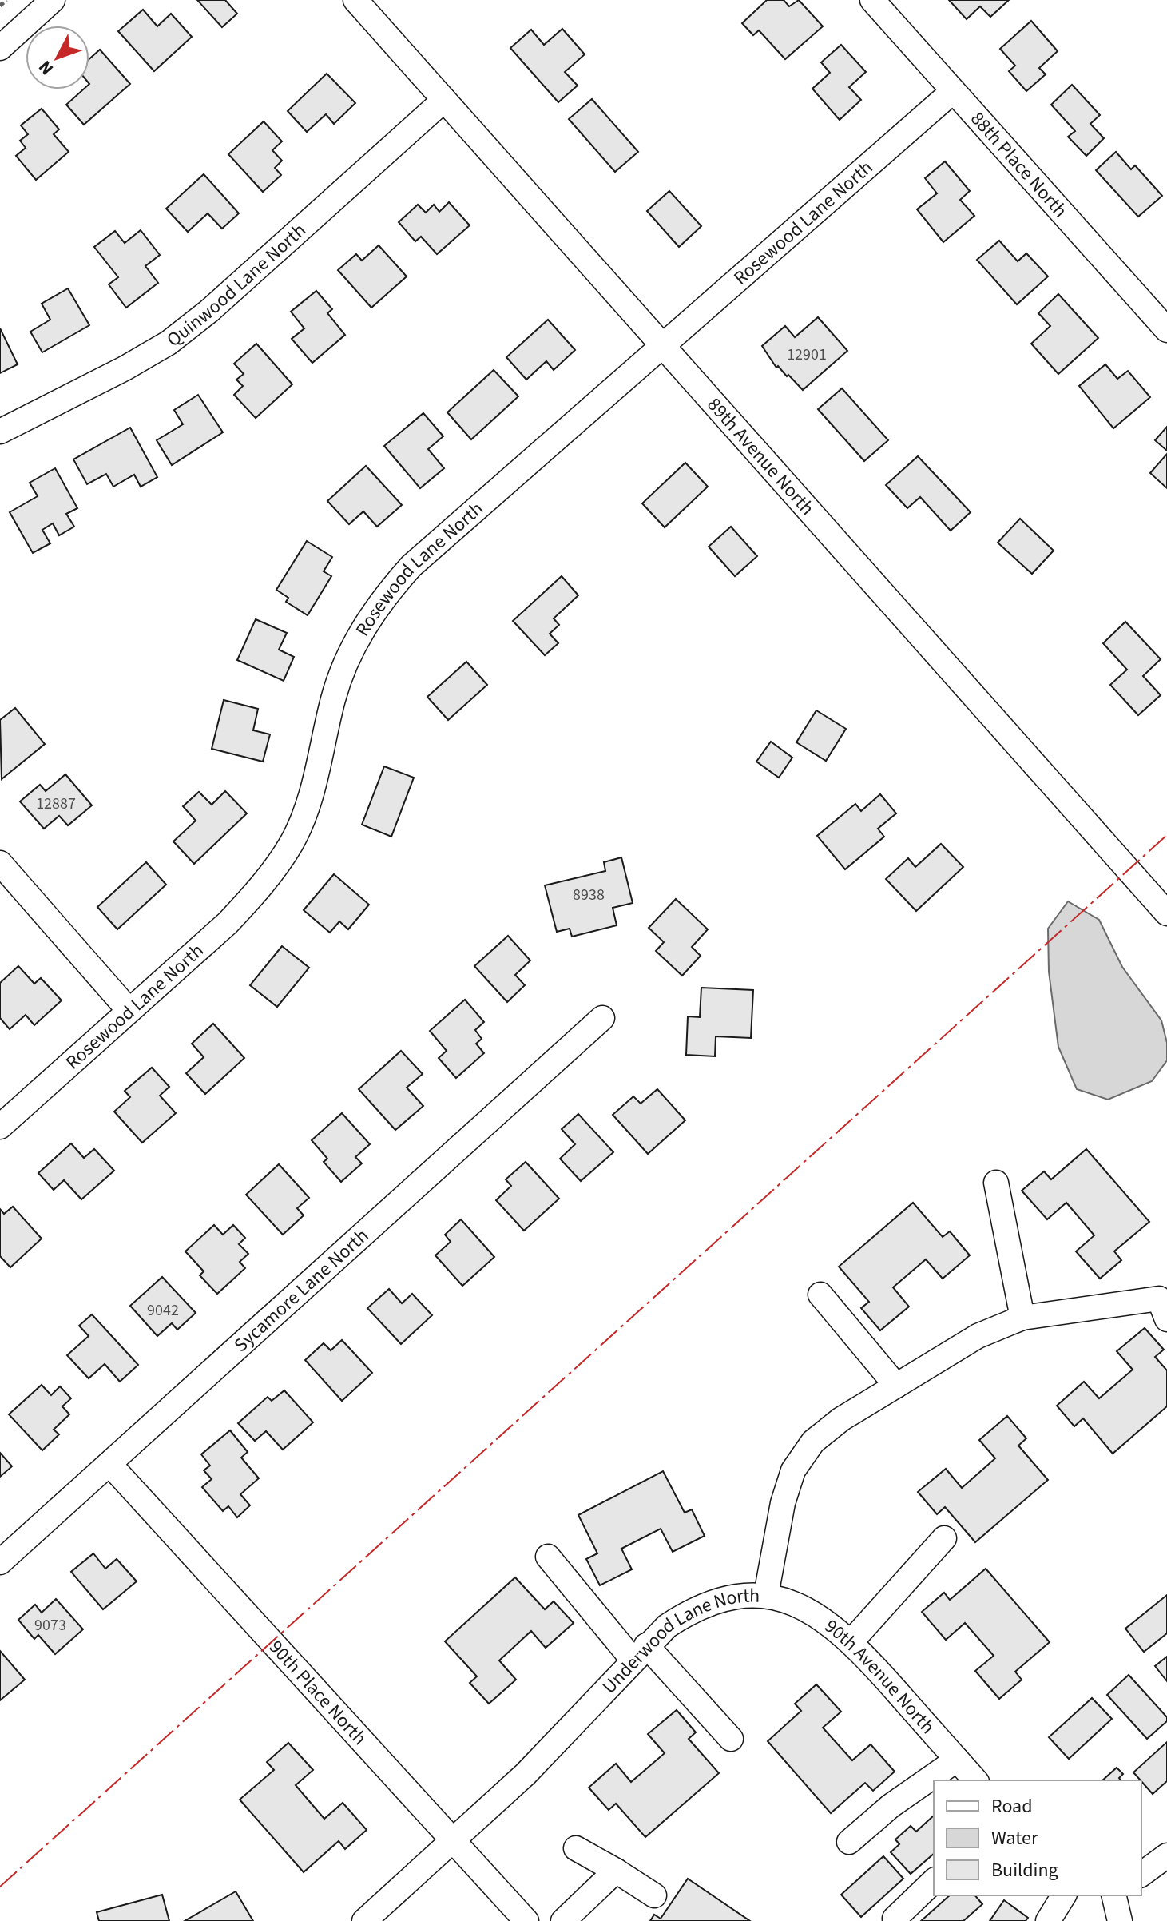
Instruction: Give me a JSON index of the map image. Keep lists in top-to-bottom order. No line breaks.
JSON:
{"streets":{"street":["88th Place North","Rosewood Lane North","Quinwood Lane North","89th Avenue North","Sycamore Lane North","Underwood Lane North","90th Avenue North","90th Place North"]},"crossings":[["88th Place North","Rosewood Lane North"],["Rosewood Lane North","89th Avenue North"],["Quinwood Lane North","89th Avenue North"],["Sycamore Lane North","90th Place North"],["Underwood Lane North","90th Avenue North"],["Underwood Lane North","90th Place North"]],"house_numbers":["12901","12887","8938","9042","9073"],"legend":["Road","Water","Building"],"north":"bottom left"}
